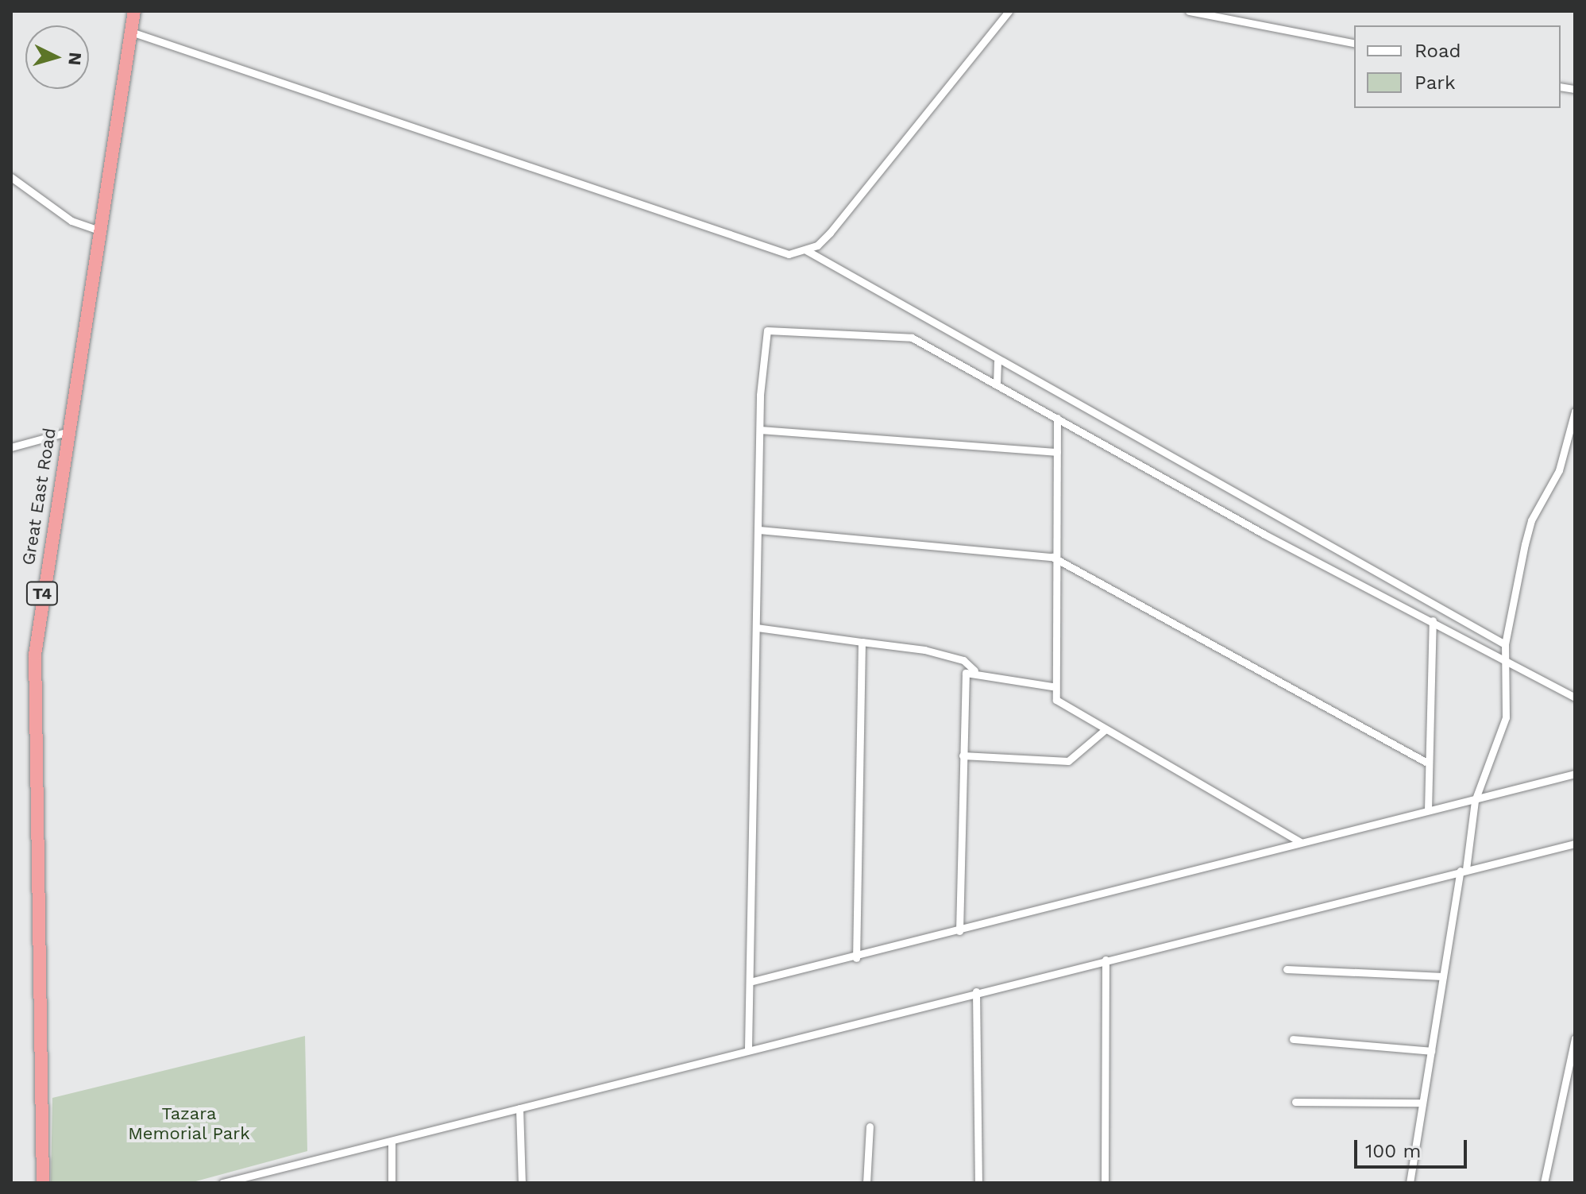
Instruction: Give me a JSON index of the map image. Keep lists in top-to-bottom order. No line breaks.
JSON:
{"streets":{"highway":["Great East Road","T4"]},"parks":["Tazara Memorial Park"],"legend":["Road","Park"],"scale_bar":"100 m","north":"right"}
